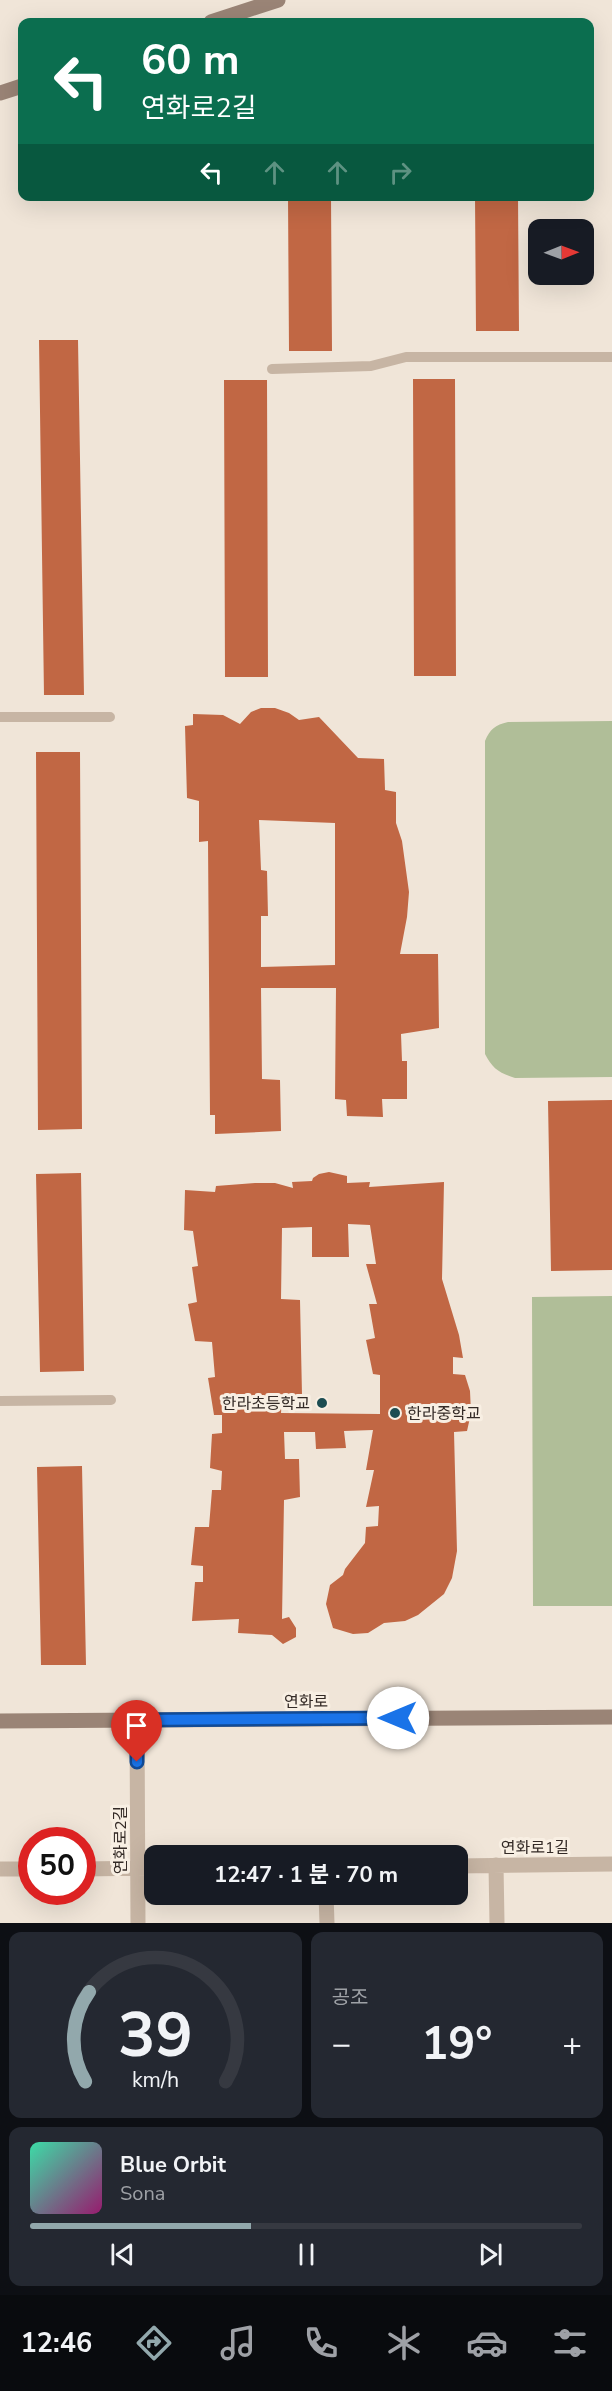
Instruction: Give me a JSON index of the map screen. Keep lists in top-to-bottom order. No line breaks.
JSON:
{"streets":{"main road":["연화로"],"street":["연화로2길","연화로1길"]},"crossings":[["연화로","연화로2길"]],"places":["한라초등학교","한라중학교"],"north":"right","page":{"turn":["60 m","연화로2길"],"limit":"50","trip":"12:47 · 1 분 · 70 m","tile":"공조","heat":["−","19°","+"],"song":["Blue Orbit","Sona"],"tabs":"12:46","gauge":["39","km/h"]}}
